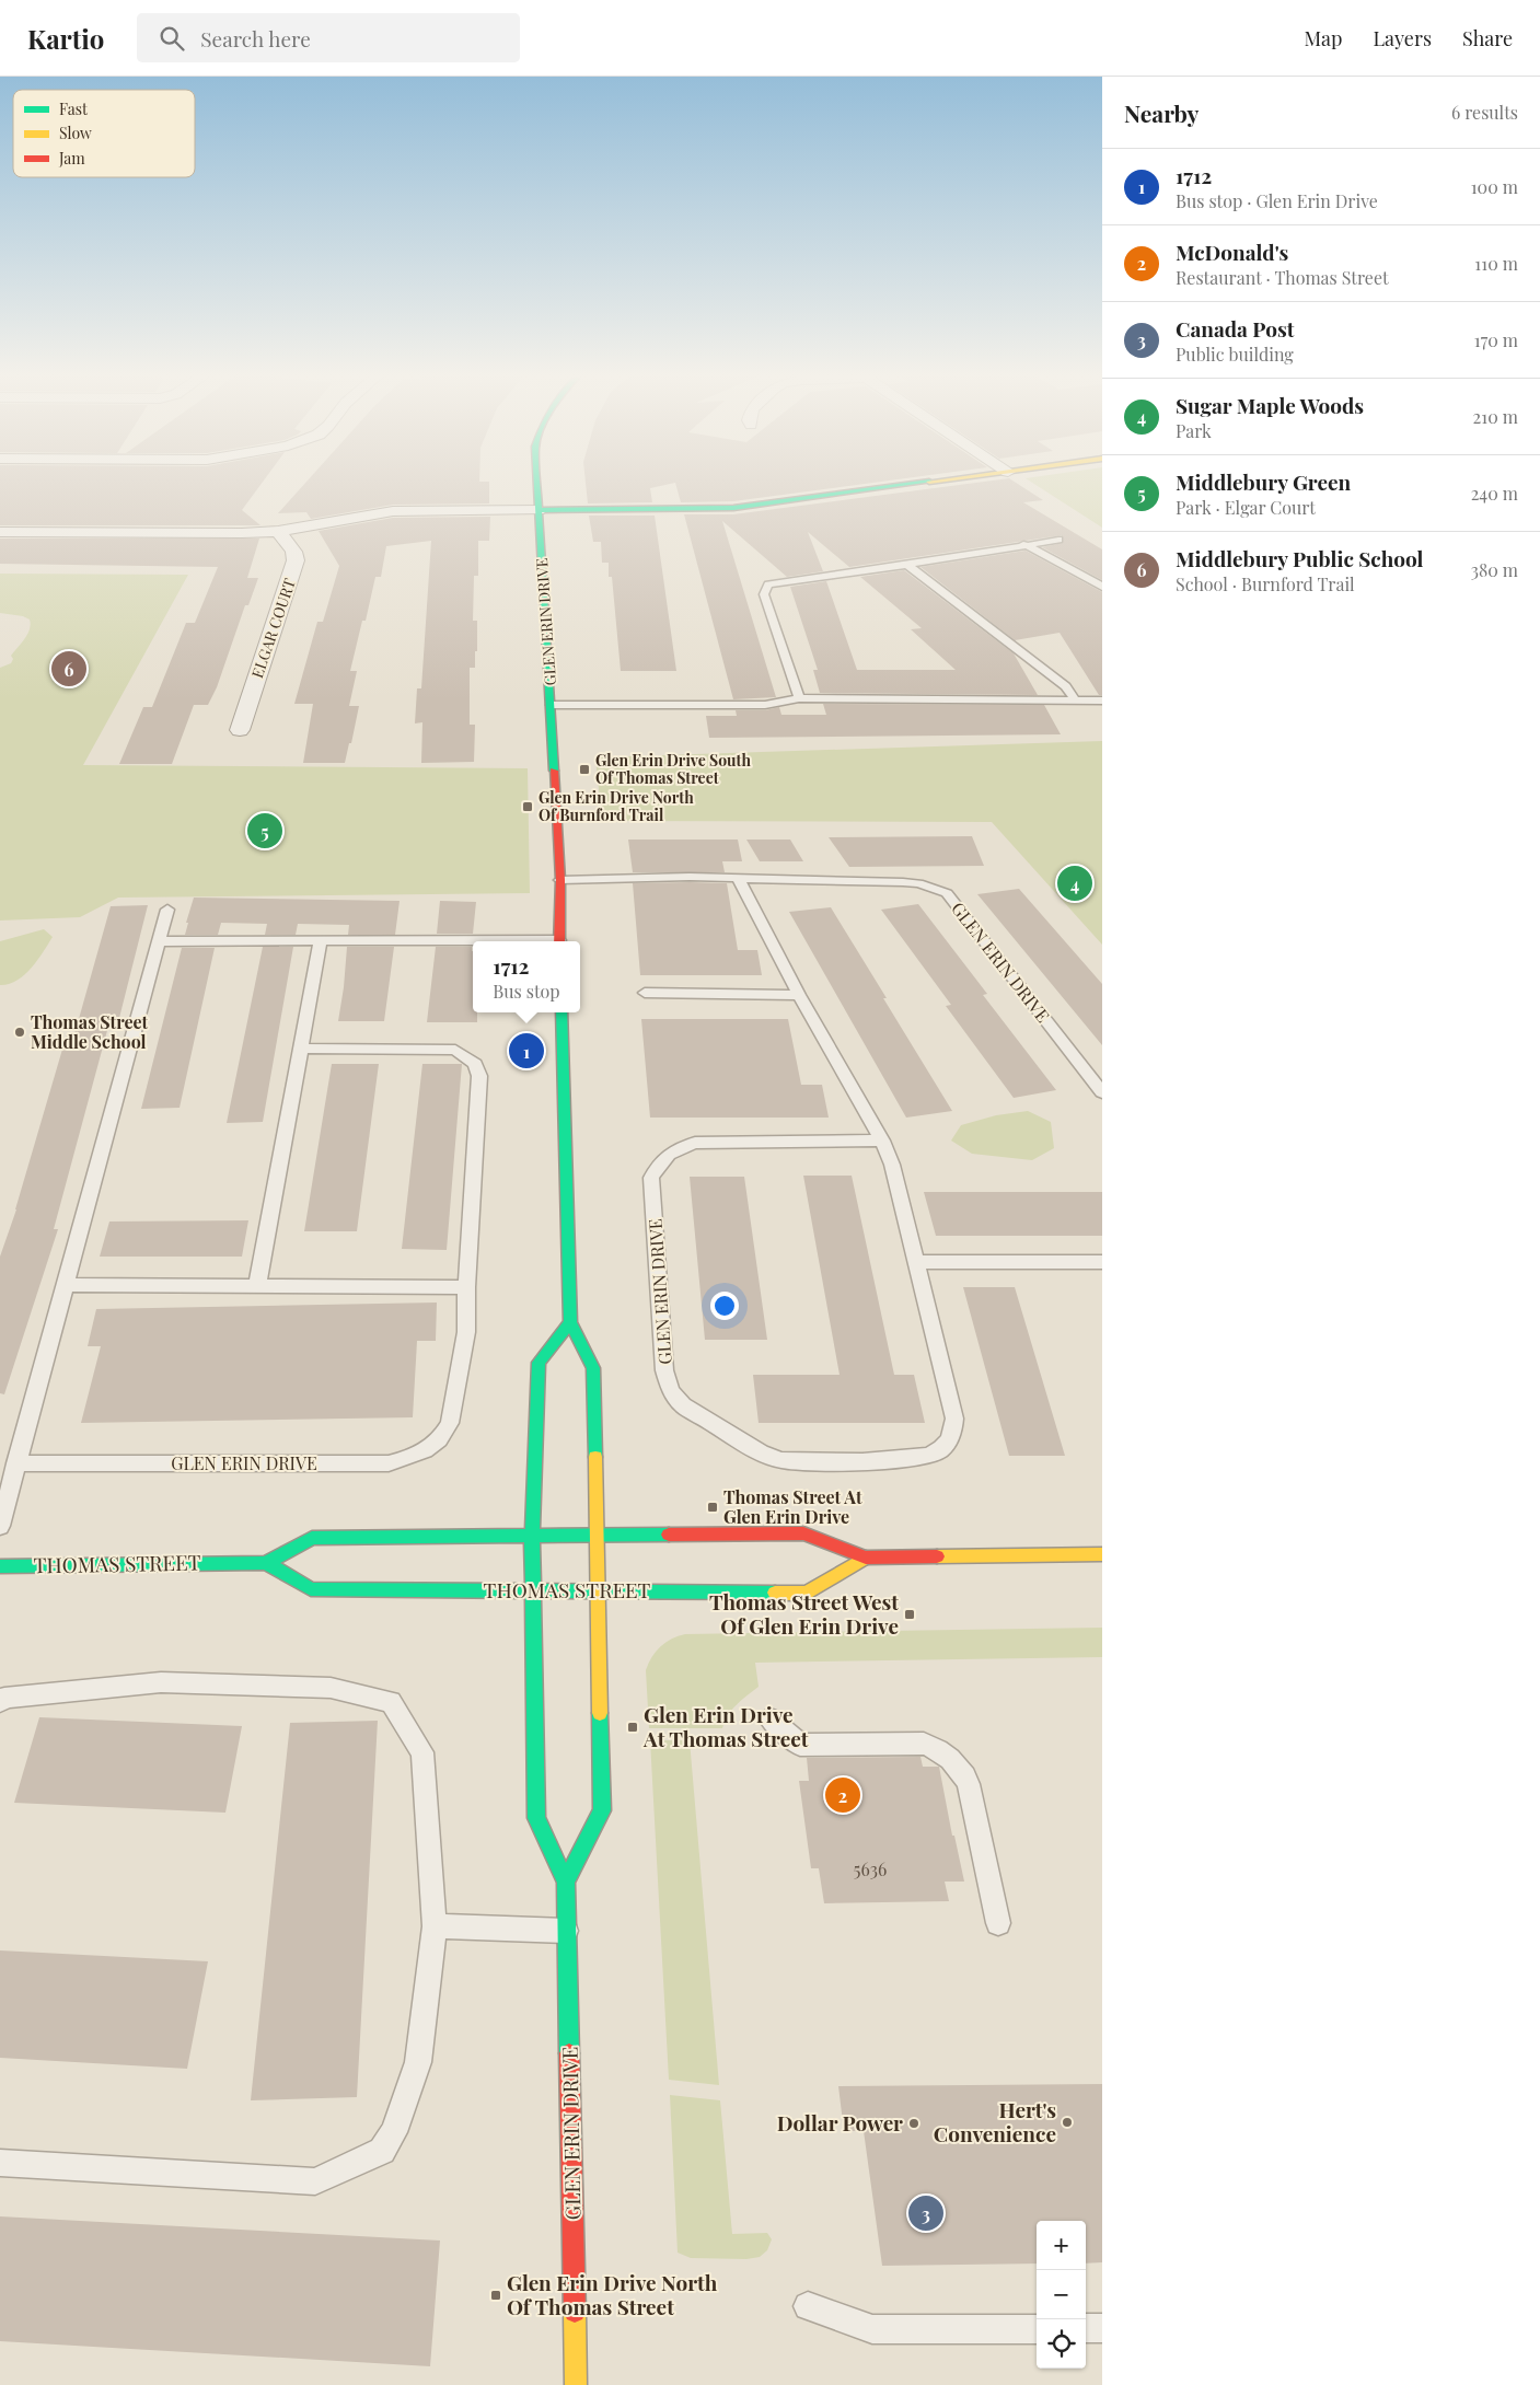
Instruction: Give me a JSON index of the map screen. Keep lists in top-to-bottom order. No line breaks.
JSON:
{"streets":{"street":["GLEN ERIN DRIVE","ELGAR COURT","THOMAS STREET"]},"crossings":[["GLEN ERIN DRIVE","THOMAS STREET"]],"places":{"transit":["Glen Erin Drive South Of Thomas Street","Glen Erin Drive North Of Burnford Trail","Thomas Street At Glen Erin Drive","Thomas Street West Of Glen Erin Drive","Glen Erin Drive At Thomas Street","Glen Erin Drive North Of Thomas Street"],"other":["Thomas Street Middle School","Hert's Convenience","Dollar Power"]},"house_numbers":["5636"],"legend":["Fast","Slow","Jam"],"page":{"header":"Kartio","search":"Search here","nav":["Map","Layers","Share"],"heading":["Nearby","6 results"],"list":[{"mark":"1","name":"1712","note":"Bus stop · Glen Erin Drive","value":"100 m"},{"mark":"2","name":"McDonald's","note":"Restaurant · Thomas Street","value":"110 m"},{"mark":"3","name":"Canada Post","note":"Public building","value":"170 m"},{"mark":"4","name":"Sugar Maple Woods","note":"Park","value":"210 m"},{"mark":"5","name":"Middlebury Green","note":"Park · Elgar Court","value":"240 m"},{"mark":"6","name":"Middlebury Public School","note":"School · Burnford Trail","value":"380 m"}],"pins":["6","5","4","1","2","3"],"popup":["1712","Bus stop"],"map_buttons":["+","−"]}}
